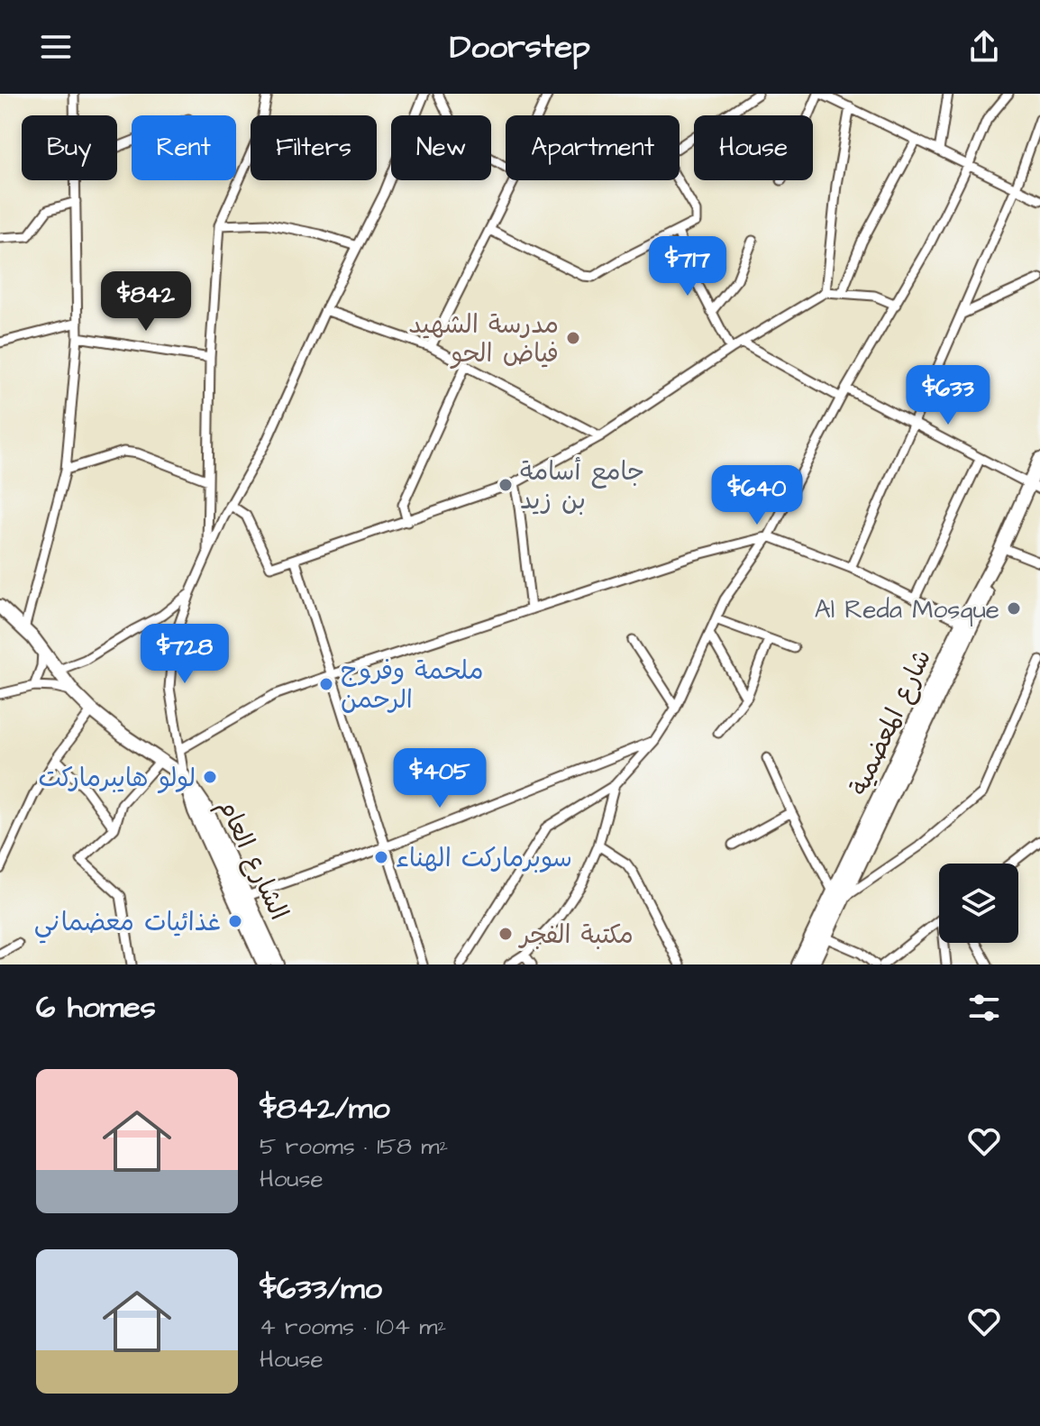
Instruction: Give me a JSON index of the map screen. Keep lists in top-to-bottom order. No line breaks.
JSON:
{"streets":{"main road":["شارع المعضمية","الشارع العام"]},"places":["مدرسة الشهيد فياض الحو","جامع أسامة بن زيد","Al Reda Mosque","ملحمة وفروج الرحمن","لولو هايبرماركت","سوبرماركت الهناء","غذائيات معضماني","مكتبة الفجر"],"page":{"header":"Doorstep","chip":["Buy","Rent","Filters","New","Apartment","House"],"price":["$717","$842","$633","$640","$728","$405"],"heading":"6 homes","list":[{"name":"$842/mo","note":"5 rooms · 158 m² · House"},{"name":"$633/mo","note":"4 rooms · 104 m² · House"}]}}
